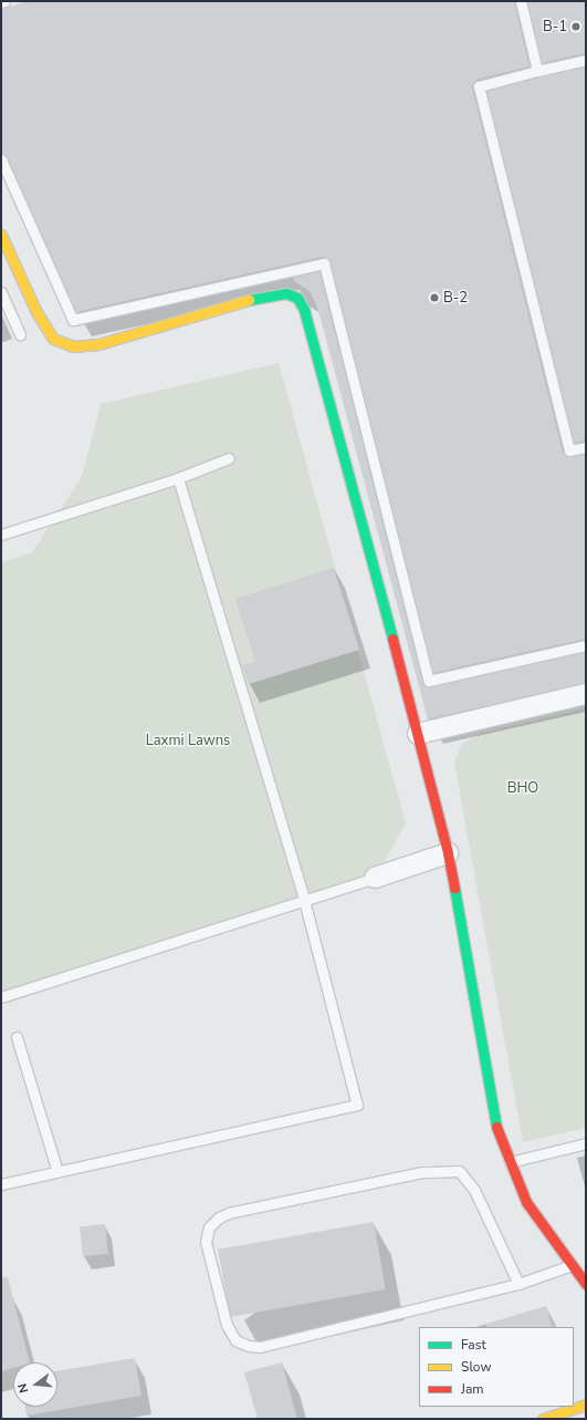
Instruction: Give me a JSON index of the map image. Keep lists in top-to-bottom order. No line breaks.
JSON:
{"parks":["Laxmi Lawns","BHO"],"places":["B-1","B-2"],"legend":["Fast","Slow","Jam"],"north":"left"}
